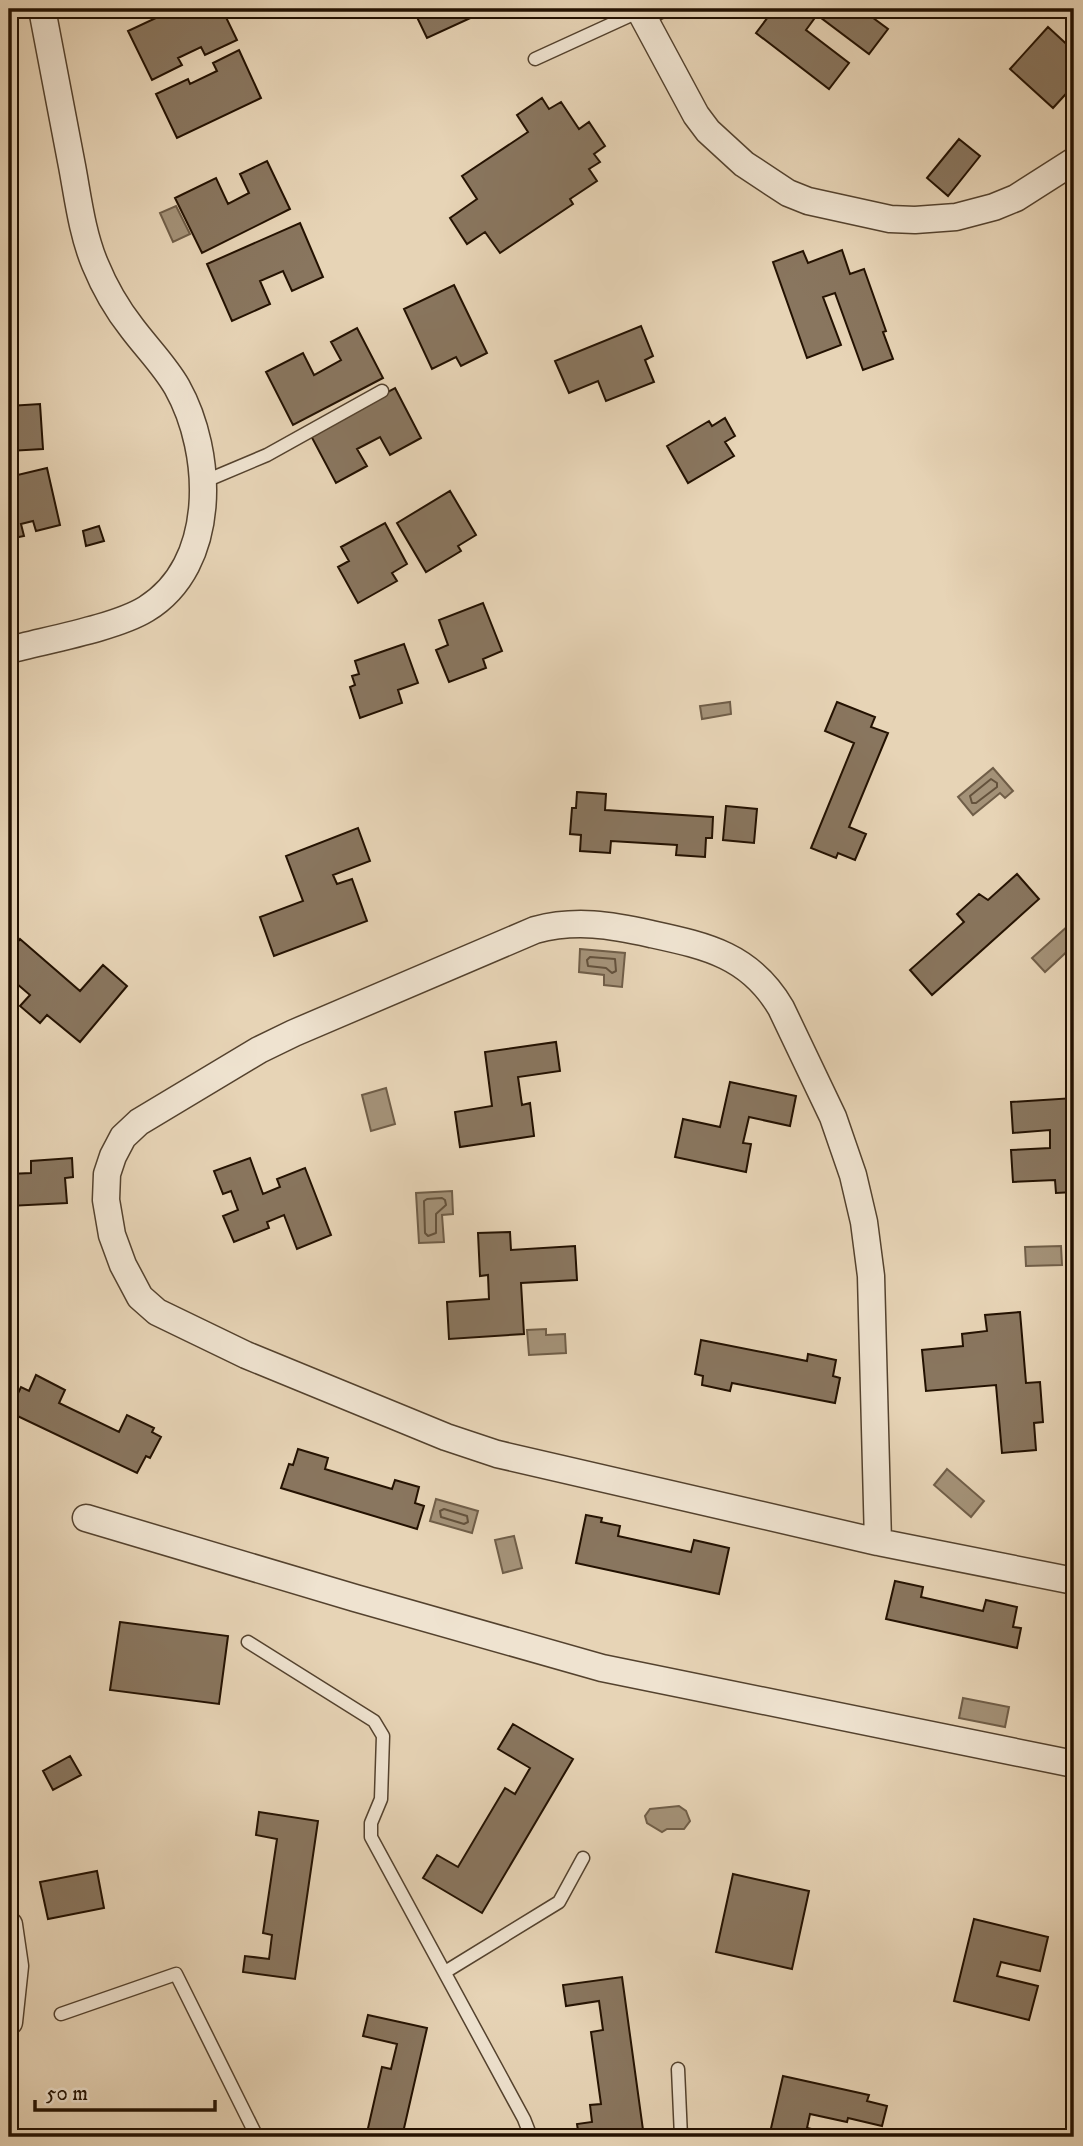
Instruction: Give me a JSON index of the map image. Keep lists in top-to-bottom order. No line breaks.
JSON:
{"scale_bar":"50 m"}
